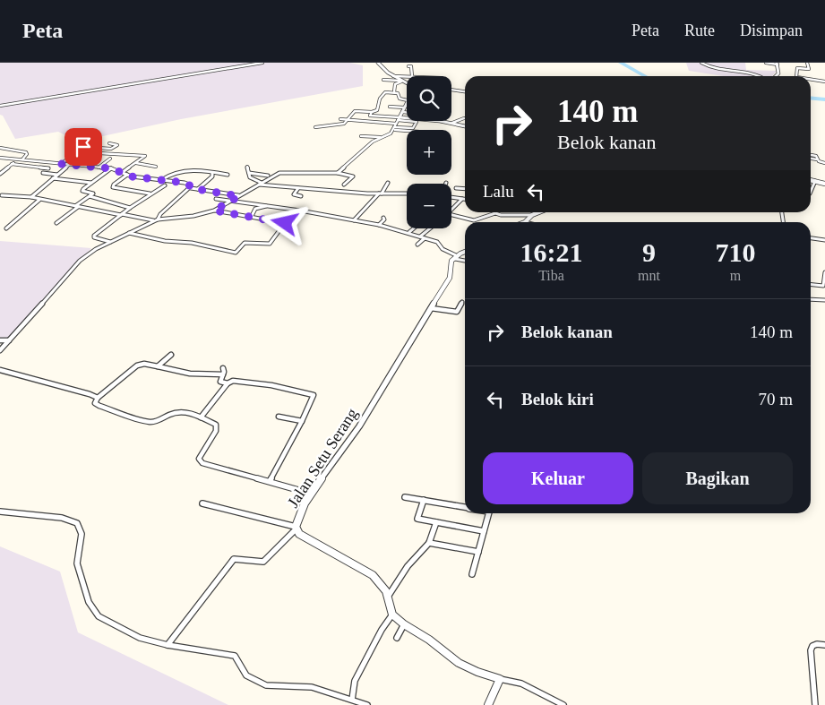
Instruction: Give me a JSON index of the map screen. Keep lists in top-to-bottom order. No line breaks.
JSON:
{"streets":{"street":["Jalan Setu Serang"]},"page":{"header":"Peta","nav":["Peta","Rute","Disimpan"],"map_buttons":["+","−"],"turn":["140 m","Belok kanan"],"then":"Lalu","eta":["16:21","Tiba","9","mnt","710","m"],"list":[{"name":"Belok kanan","value":"140 m"},{"name":"Belok kiri","value":"70 m"}],"buttons":["Keluar","Bagikan"]}}
